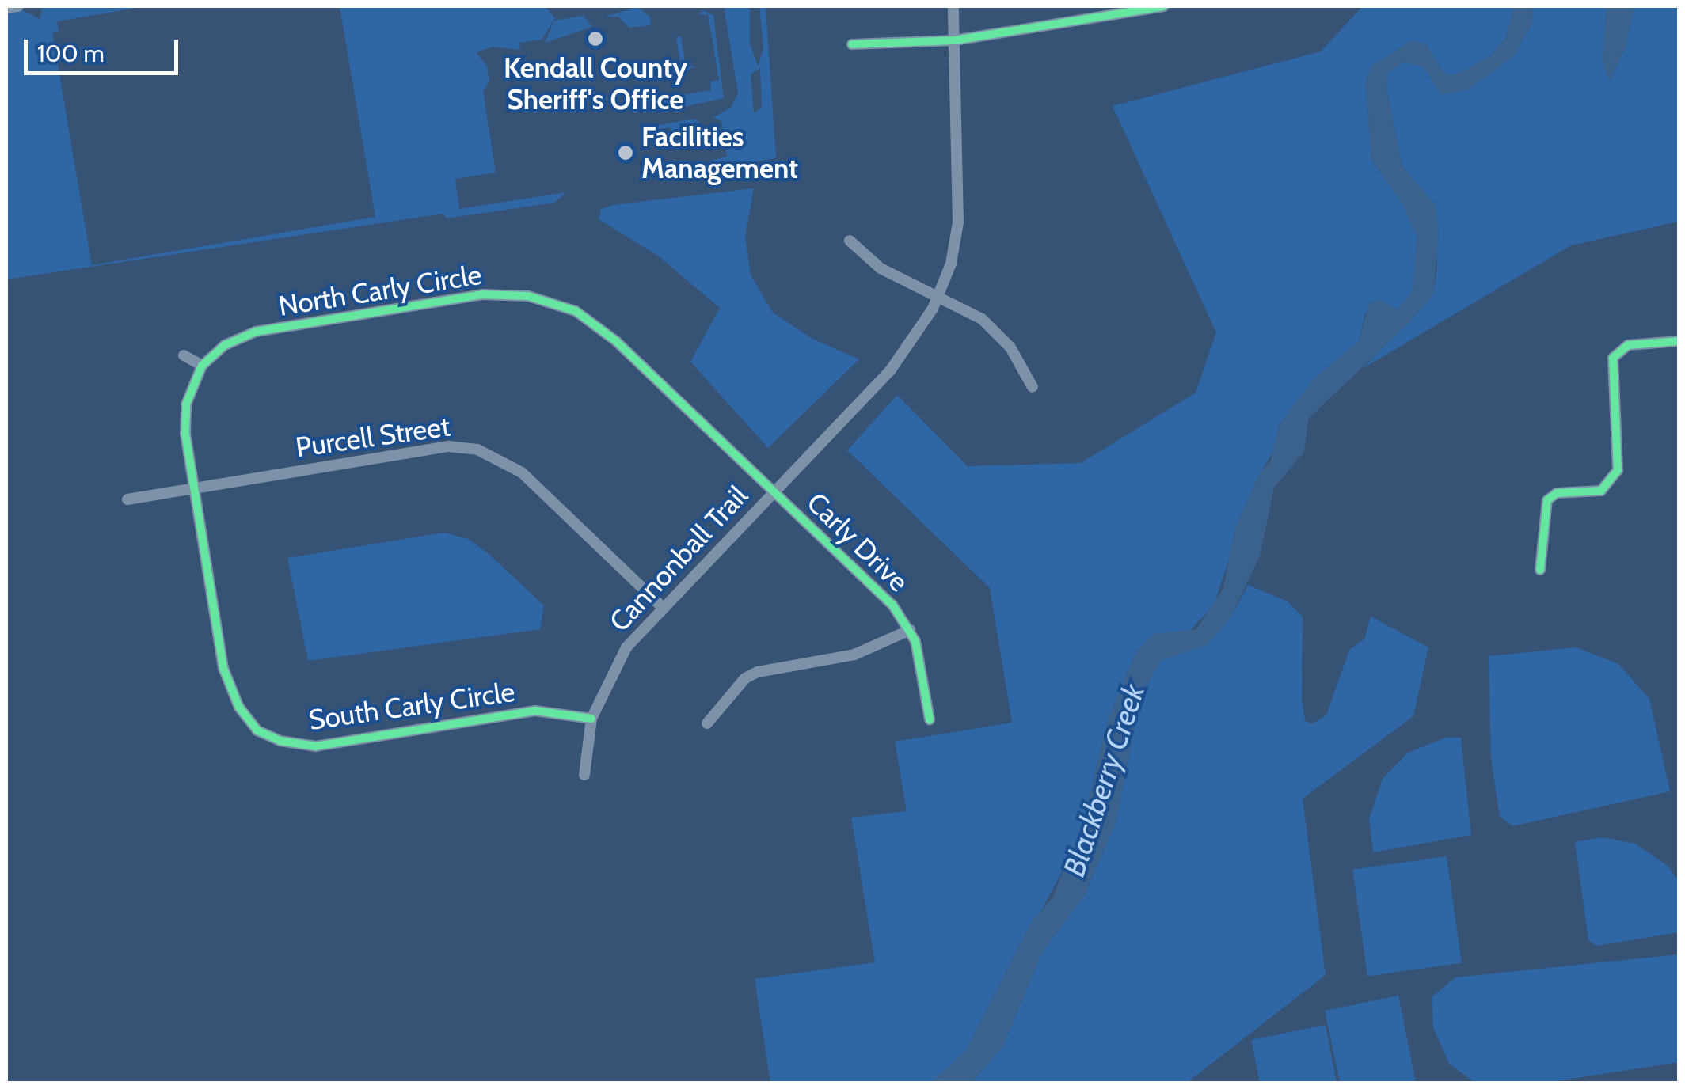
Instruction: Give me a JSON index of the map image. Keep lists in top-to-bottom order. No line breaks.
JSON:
{"streets":{"street":["North Carly Circle","Purcell Street","Carly Drive","Cannonball Trail","South Carly Circle"]},"crossings":[["North Carly Circle","Carly Drive"],["North Carly Circle","Cannonball Trail"],["Purcell Street","Cannonball Trail"],["Purcell Street","South Carly Circle"],["Carly Drive","Cannonball Trail"],["Cannonball Trail","South Carly Circle"]],"water":["Blackberry Creek"],"places":["Kendall County Sheriff's Office","Facilities Management"],"scale_bar":"100 m"}
